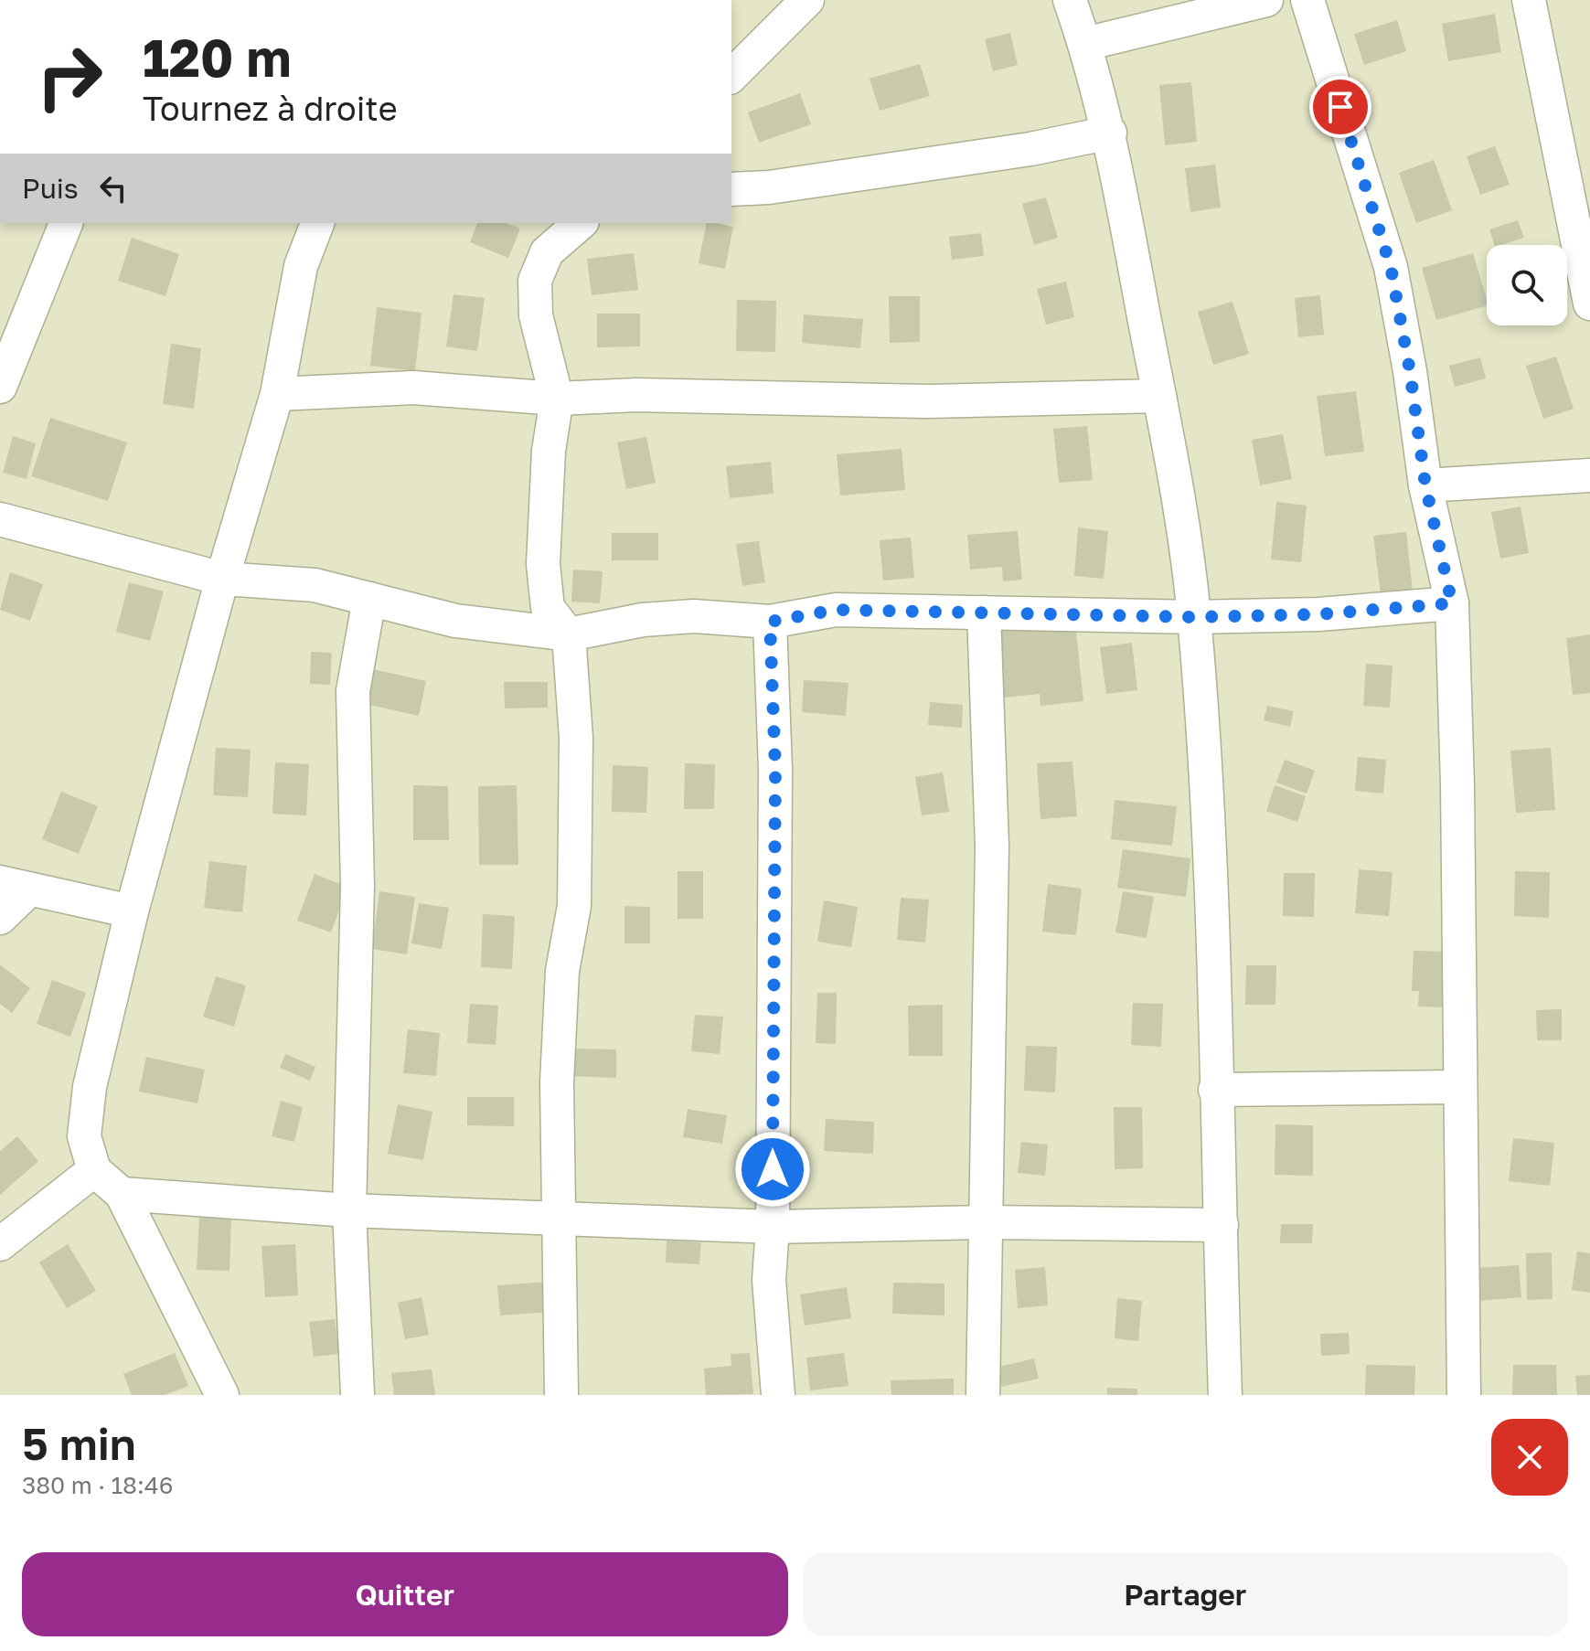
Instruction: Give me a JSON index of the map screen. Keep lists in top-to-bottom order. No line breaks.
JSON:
{"page":{"turn":["120 m","Tournez à droite"],"then":"Puis","heading":["5 min","380 m · 18:46"],"buttons":["Quitter","Partager"]}}
